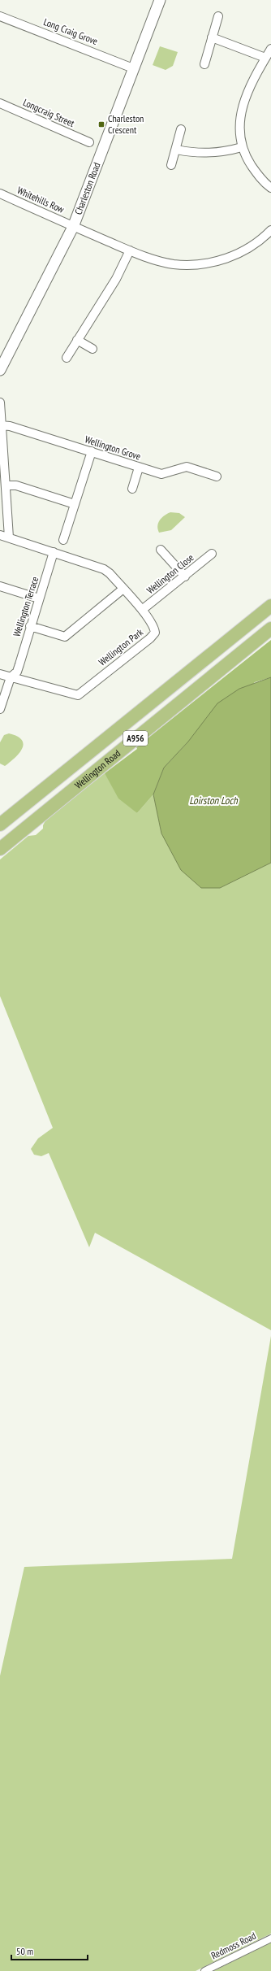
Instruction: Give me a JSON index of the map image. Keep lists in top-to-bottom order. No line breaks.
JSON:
{"streets":{"main road":["A956","Wellington Road"],"street":["Long Craig Grove","Longcraig Street","Charleston Road","Whitehills Row","Wellington Grove","Wellington Close","Wellington Terrace","Wellington Park","Redmoss Road"]},"crossings":[["Long Craig Grove","Charleston Road"],["Charleston Road","Whitehills Row"],["Wellington Close","Wellington Park"],["Wellington Terrace","Wellington Park"]],"water":["Loirston Loch"],"places":{"transit":["Charleston Crescent"]},"scale_bar":"50 m"}
